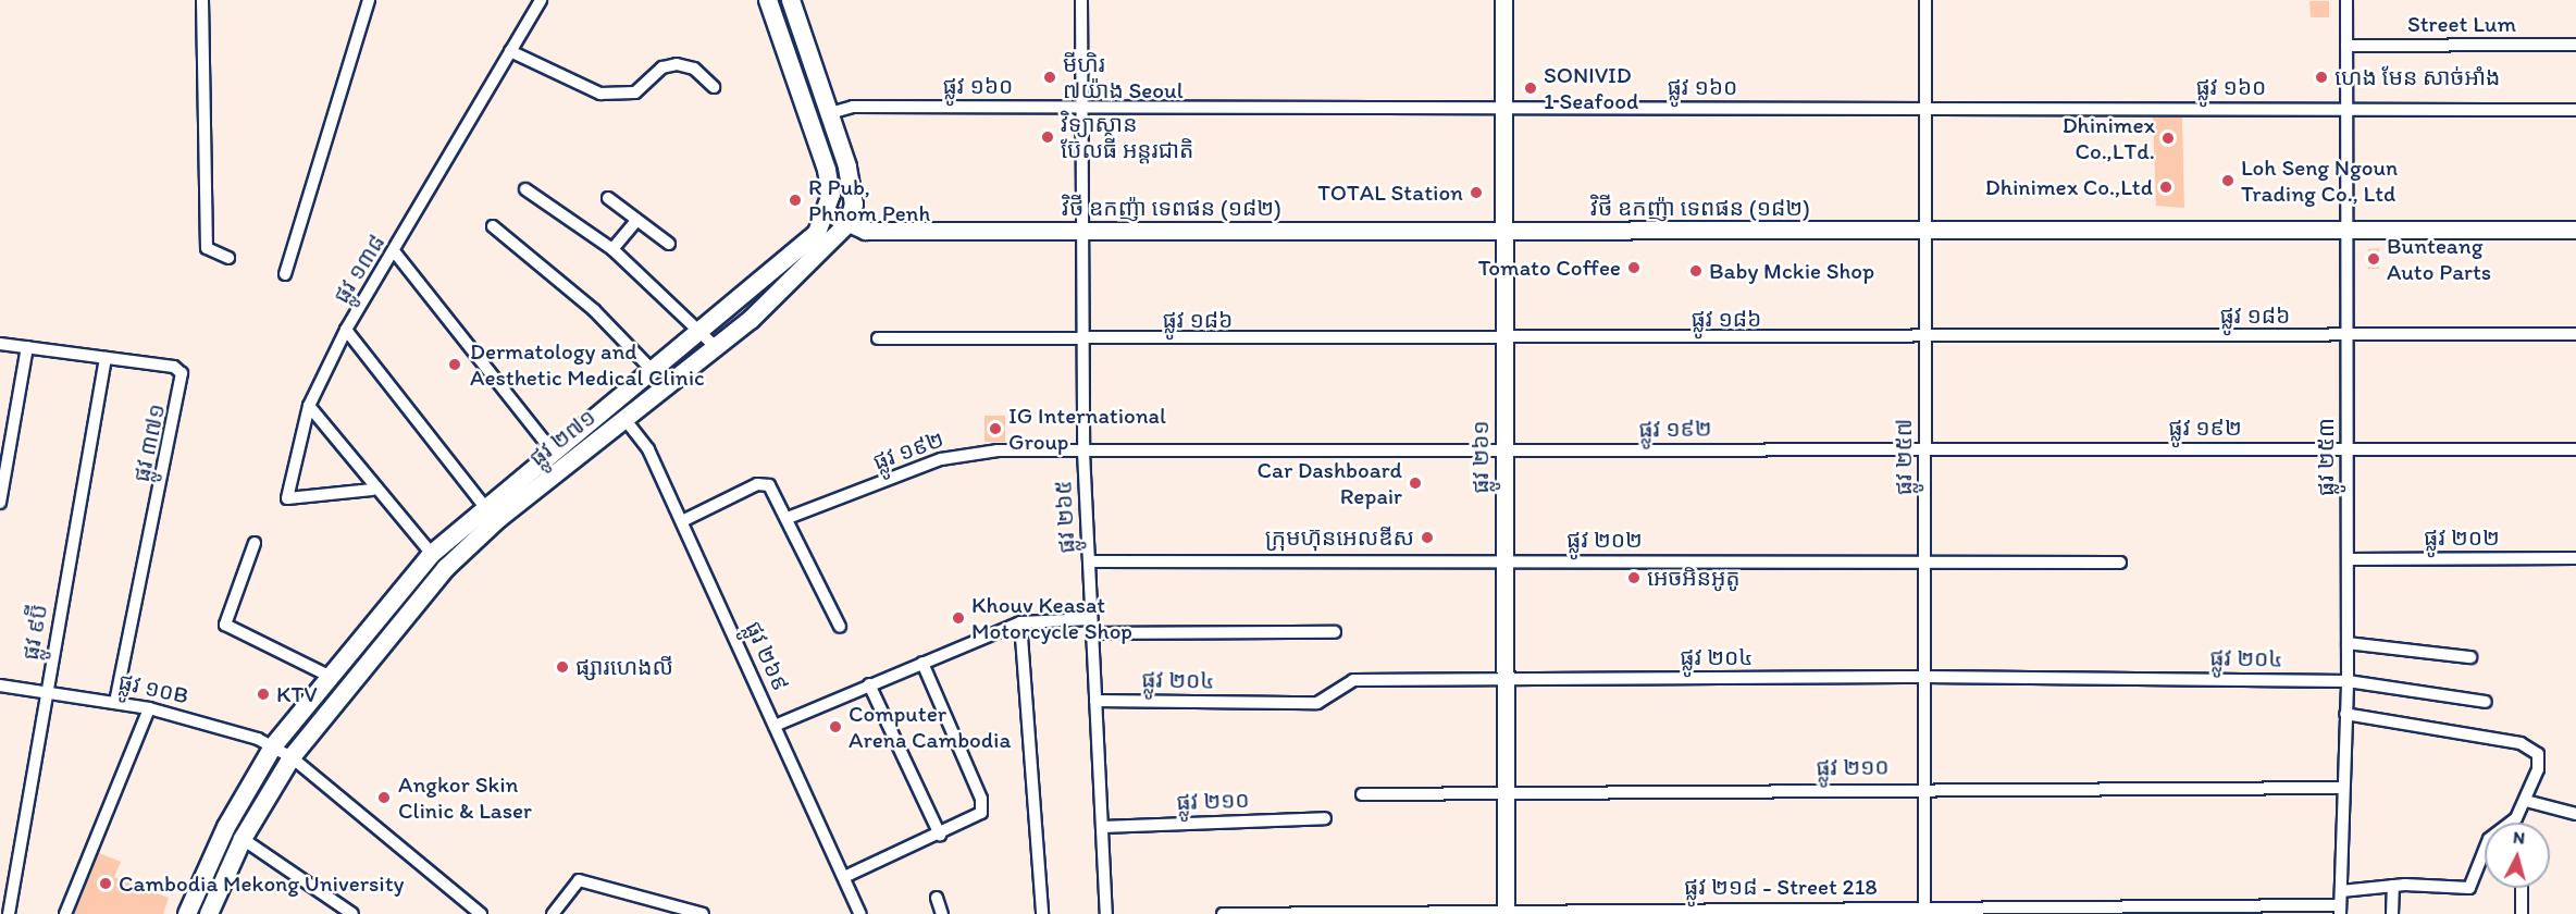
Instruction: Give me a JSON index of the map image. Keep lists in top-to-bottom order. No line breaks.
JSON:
{"streets":{"main road":["ផ្លូវ ២៧១"],"street":["Street Lum","ផ្លូវ ១៦០","វិថី ឧកញ៉ា ទេពផន (១៨២)","ផ្លូវ ១៣៨","ផ្លូវ ១៨៦","ផ្លូវ ១៩២","ផ្លូវ ៣៧១","ផ្លូវ ២៦១","ផ្លូវ ២៥៧","ផ្លូវ ២៥៣","ផ្លូវ ២៦៥","ផ្លូវ ២០២","ផ្លូវ ៩ប៊ី","ផ្លូវ ២៦៩","ផ្លូវ ២០៤","ផ្លូវ ១០B","ផ្លូវ ២១០","ផ្លូវ ២១៨ - Street 218"]},"crossings":[["Street Lum","ផ្លូវ ២៥៣"],["ផ្លូវ ១៦០","ផ្លូវ ២៦១"],["ផ្លូវ ១៦០","ផ្លូវ ២៥៧"],["ផ្លូវ ១៦០","ផ្លូវ ២៥៣"],["ផ្លូវ ១៦០","ផ្លូវ ២៦៥"],["វិថី ឧកញ៉ា ទេពផន (១៨២)","ផ្លូវ ២៧១"],["វិថី ឧកញ៉ា ទេពផន (១៨២)","ផ្លូវ ២៦១"],["វិថី ឧកញ៉ា ទេពផន (១៨២)","ផ្លូវ ២៥៧"],["វិថី ឧកញ៉ា ទេពផន (១៨២)","ផ្លូវ ២៥៣"],["វិថី ឧកញ៉ា ទេពផន (១៨២)","ផ្លូវ ២៦៥"],["ផ្លូវ ១៨៦","ផ្លូវ ២៦១"],["ផ្លូវ ១៨៦","ផ្លូវ ២៥៧"],["ផ្លូវ ១៨៦","ផ្លូវ ២៥៣"],["ផ្លូវ ១៨៦","ផ្លូវ ២៦៥"],["ផ្លូវ ១៩២","ផ្លូវ ២៦១"],["ផ្លូវ ១៩២","ផ្លូវ ២៥៧"],["ផ្លូវ ១៩២","ផ្លូវ ២៥៣"],["ផ្លូវ ១៩២","ផ្លូវ ២៦៥"],["ផ្លូវ ២៧១","ផ្លូវ ២៦៩"],["ផ្លូវ ២៧១","ផ្លូវ ១០B"],["ផ្លូវ ៣៧១","ផ្លូវ ៩ប៊ី"],["ផ្លូវ ៣៧១","ផ្លូវ ១០B"],["ផ្លូវ ២៦១","ផ្លូវ ២០២"],["ផ្លូវ ២៦១","ផ្លូវ ២០៤"],["ផ្លូវ ២៦១","ផ្លូវ ២១០"],["ផ្លូវ ២៦១","ផ្លូវ ២១៨ - Street 218"],["ផ្លូវ ២៥៧","ផ្លូវ ២០២"],["ផ្លូវ ២៥៧","ផ្លូវ ២០៤"],["ផ្លូវ ២៥៧","ផ្លូវ ២១០"],["ផ្លូវ ២៥៧","ផ្លូវ ២១៨ - Street 218"],["ផ្លូវ ២៥៣","ផ្លូវ ២០២"],["ផ្លូវ ២៥៣","ផ្លូវ ២០៤"],["ផ្លូវ ២៥៣","ផ្លូវ ២១០"],["ផ្លូវ ២៥៣","ផ្លូវ ២១៨ - Street 218"],["ផ្លូវ ២៦៥","ផ្លូវ ២០២"],["ផ្លូវ ២៦៥","ផ្លូវ ២០៤"],["ផ្លូវ ២៦៥","ផ្លូវ ២១០"],["ផ្លូវ ៩ប៊ី","ផ្លូវ ១០B"]],"places":["មីហិរ ៧យ៉ាង Seoul","ហេង មែន សាច់អាំង","SONIVID 1 Seafood","វិទ្យាស្ថាន ប៊ែលធី អន្ដរជាតិ","Dhinimex Co.,LTd.","Loh Seng Ngoun Trading Co., Ltd","Dhinimex Co.,Ltd","TOTAL Station","R Pub, Phnom Penh","Bunteang Auto Parts","Tomato Coffee","Baby Mckie Shop","Dermatology and Aesthetic Medical Clinic","IG International Group","Car Dashboard Repair","ក្រុមហ៊ុនអេលឌីស","អេចអិនអូតូ","Khouv Keasat Motorcycle Shop","ផ្សារហេងលី","KTV","Computer Arena Cambodia","Angkor Skin Clinic & Laser","Cambodia Mekong University"],"north":"top"}
